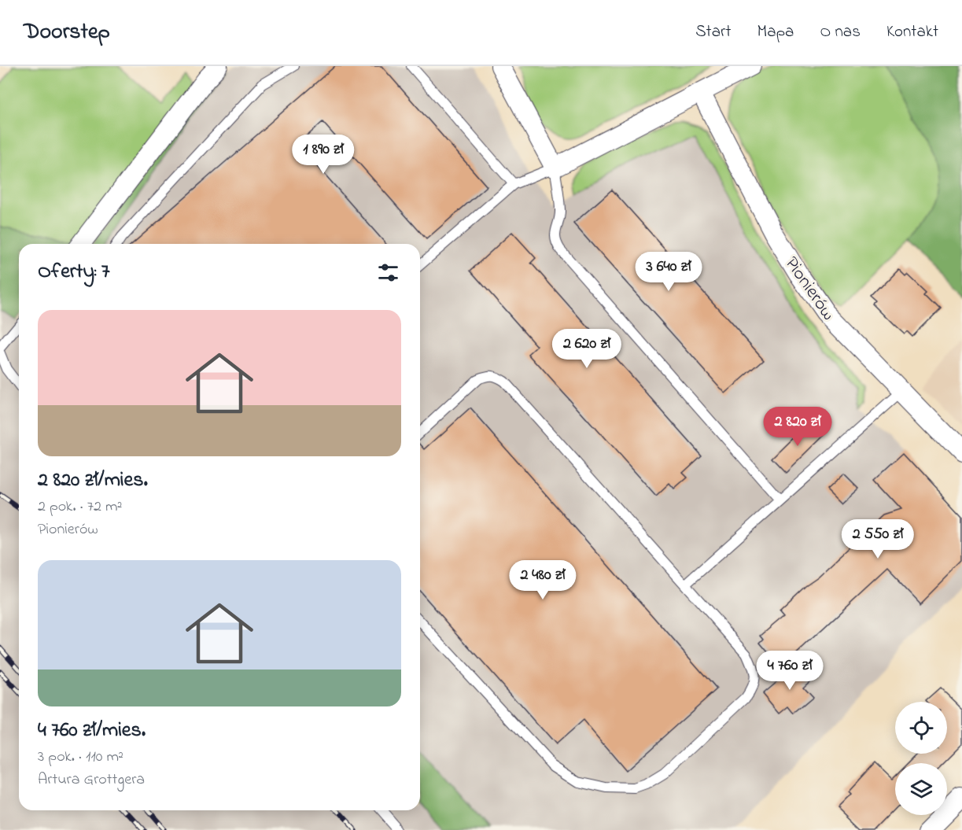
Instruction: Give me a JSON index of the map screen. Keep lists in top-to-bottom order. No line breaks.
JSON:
{"streets":{"street":["Pionierów"]},"page":{"header":"Doorstep","nav":["Start","Mapa","O nas","Kontakt"],"price":["1 890 zł","3 640 zł","2 620 zł","2 820 zł","2 550 zł","2 480 zł","4 760 zł"],"heading":"Oferty: 7","list":[{"name":"2 820 zł/mies.","note":"2 pok. · 72 m² · Pionierów"},{"name":"4 760 zł/mies.","note":"3 pok. · 110 m² · Artura Grottgera"}]}}
